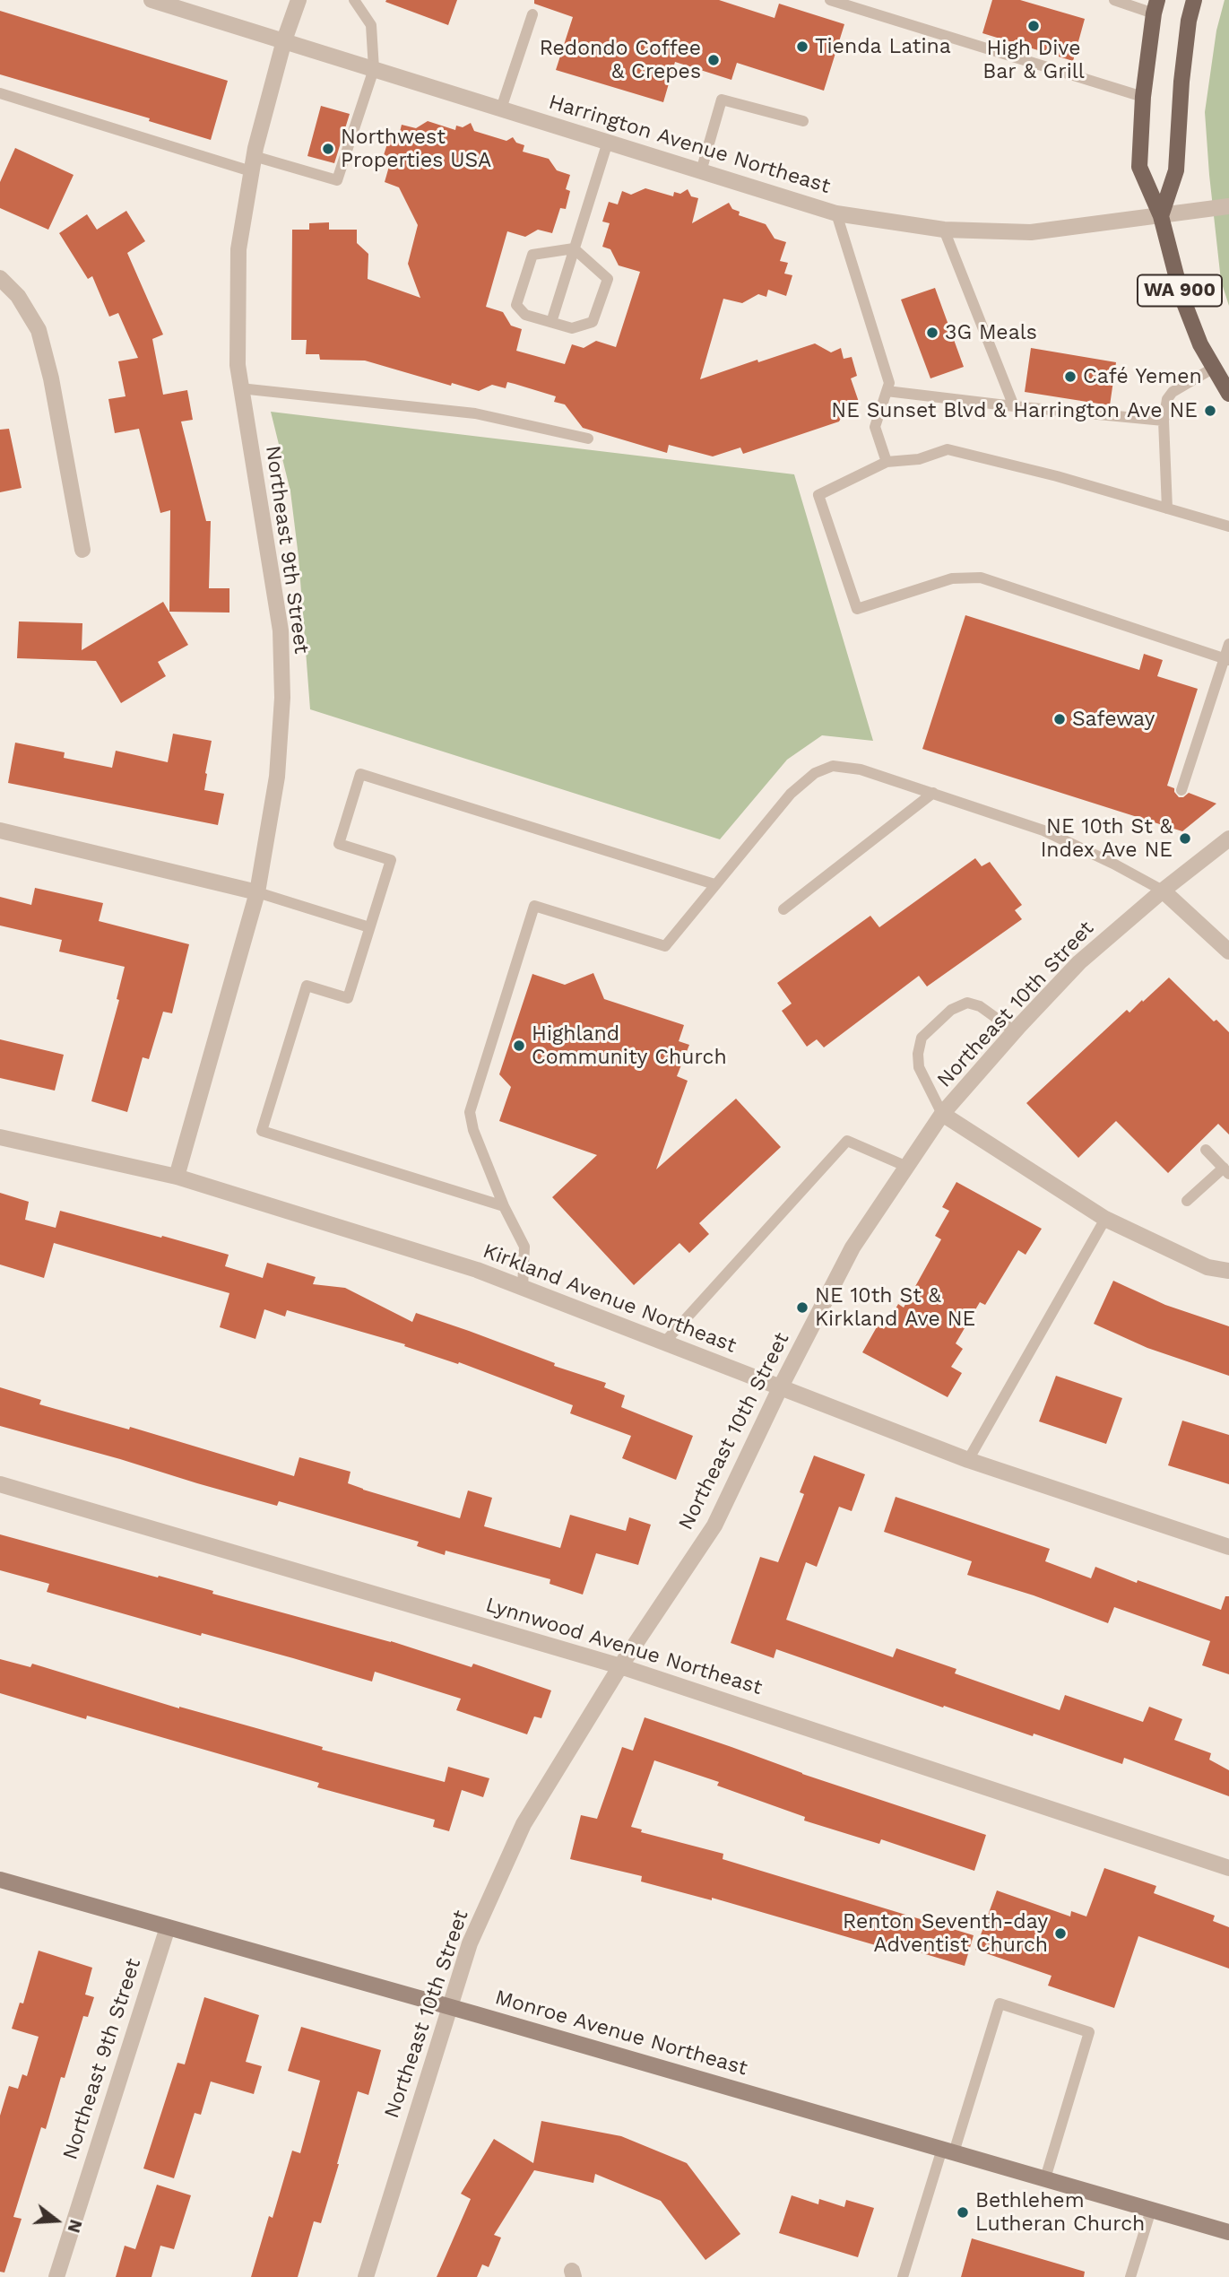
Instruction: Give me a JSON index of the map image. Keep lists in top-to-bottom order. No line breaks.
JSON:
{"streets":{"main road":["WA 900"],"street":["Harrington Avenue Northeast","Northeast 9th Street","Northeast 10th Street","Kirkland Avenue Northeast","Lynnwood Avenue Northeast","Monroe Avenue Northeast"]},"crossings":[["Harrington Avenue Northeast","WA 900"],["Harrington Avenue Northeast","Northeast 9th Street"],["Northeast 9th Street","Kirkland Avenue Northeast"],["Northeast 9th Street","Monroe Avenue Northeast"],["Northeast 10th Street","Kirkland Avenue Northeast"],["Northeast 10th Street","Lynnwood Avenue Northeast"],["Northeast 10th Street","Monroe Avenue Northeast"]],"places":["High Dive Bar & Grill","Tienda Latina","Redondo Coffee & Crepes","Northwest Properties USA","3G Meals","Café Yemen","NE Sunset Blvd & Harrington Ave NE","Safeway","NE 10th St & Index Ave NE","Highland Community Church","NE 10th St & Kirkland Ave NE","Renton Seventh-day Adventist Church","Bethlehem Lutheran Church"],"north":"right"}
